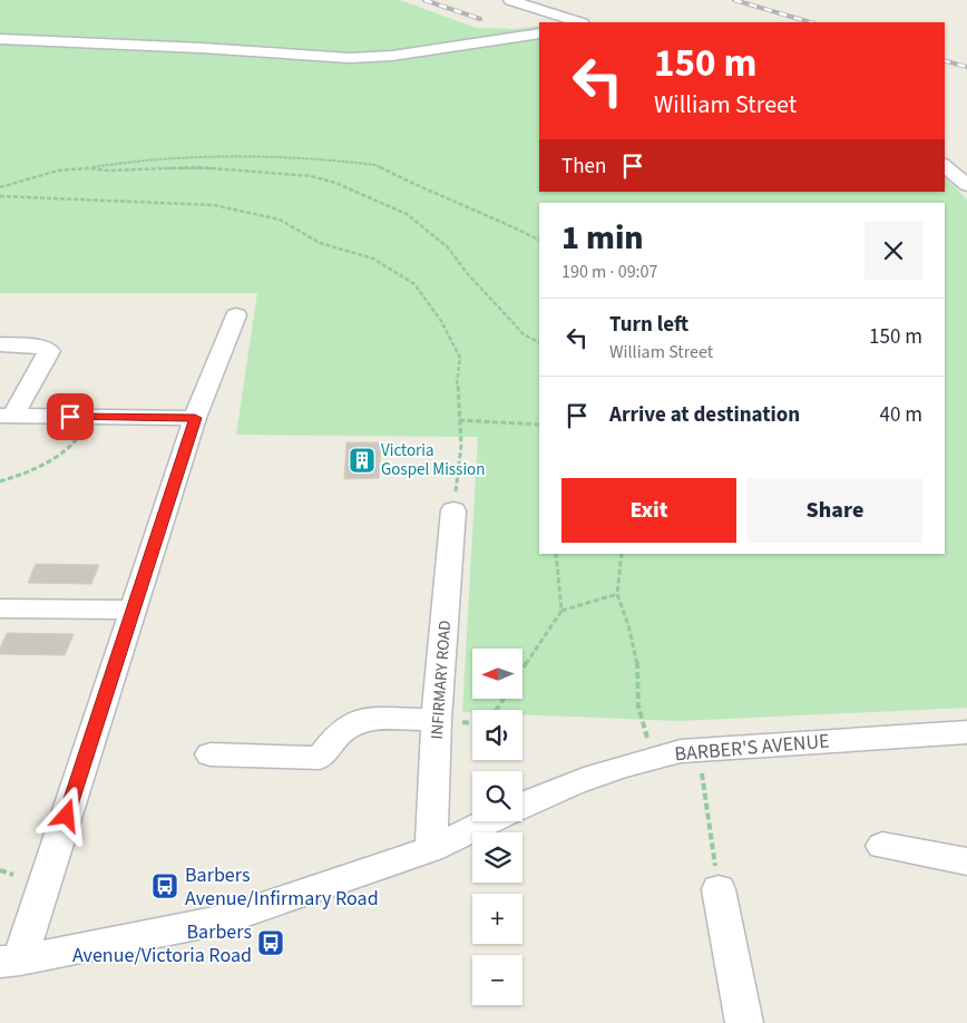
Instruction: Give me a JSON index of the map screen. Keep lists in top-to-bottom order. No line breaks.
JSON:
{"streets":{"street":["INFIRMARY ROAD","BARBER'S AVENUE"]},"places":{"building":["Victoria Gospel Mission"],"bus stop":["Barbers Avenue/Infirmary Road","Barbers Avenue/Victoria Road"]},"north":"left","page":{"turn":["150 m","William Street"],"then":"Then","heading":["1 min","190 m · 09:07"],"list":[{"name":"Turn left","note":"William Street","value":"150 m"},{"name":"Arrive at destination","value":"40 m"}],"buttons":["Exit","Share"],"map_buttons":["+","−"]}}
